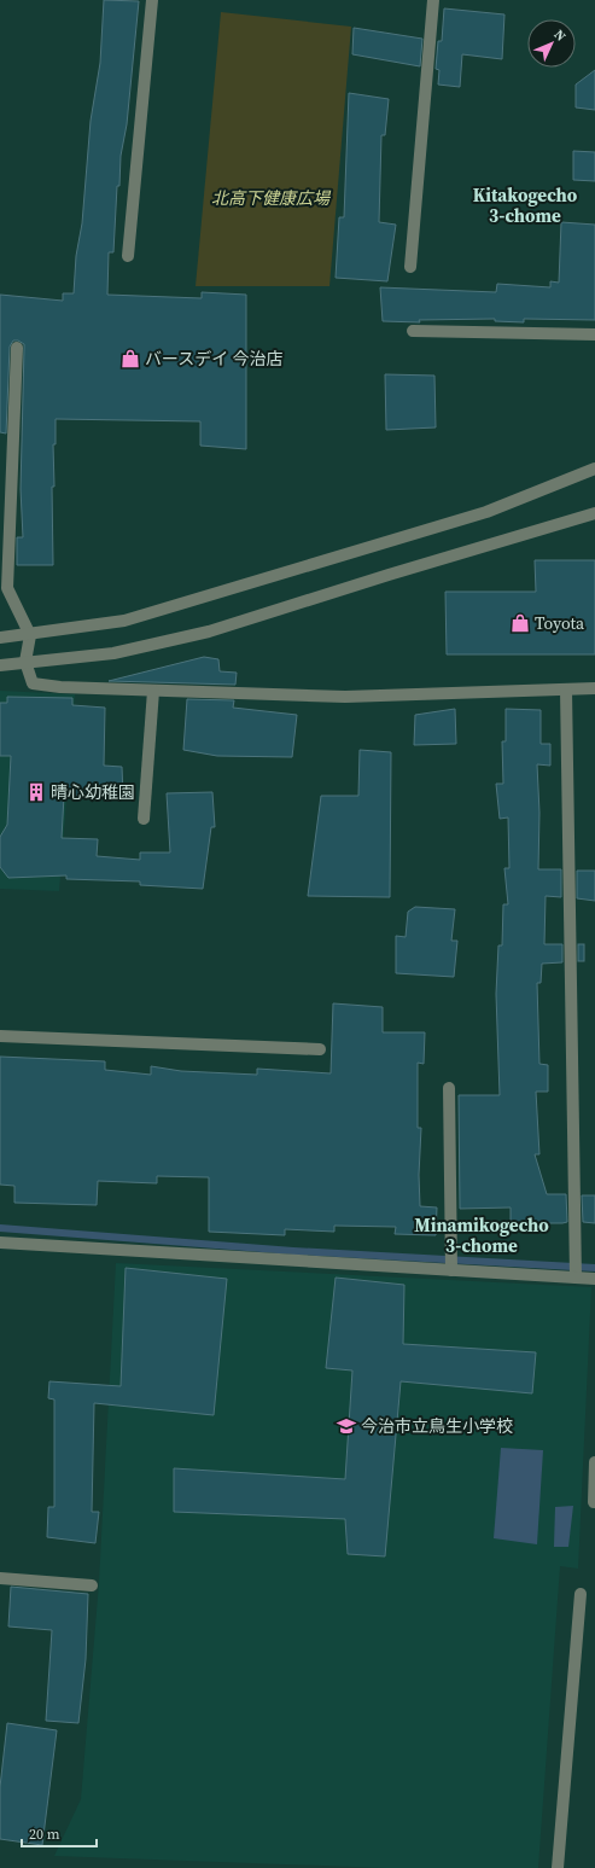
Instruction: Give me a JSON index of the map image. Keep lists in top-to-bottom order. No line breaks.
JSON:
{"districts":["Kitakogecho 3-chome","Minamikogecho 3-chome"],"parks":["北高下健康広場"],"places":{"shop":["バースデイ 今治店","Toyota"],"building":["晴心幼稚園"],"school or university":["今治市立鳥生小学校"]},"scale_bar":"20 m","north":"top right"}
